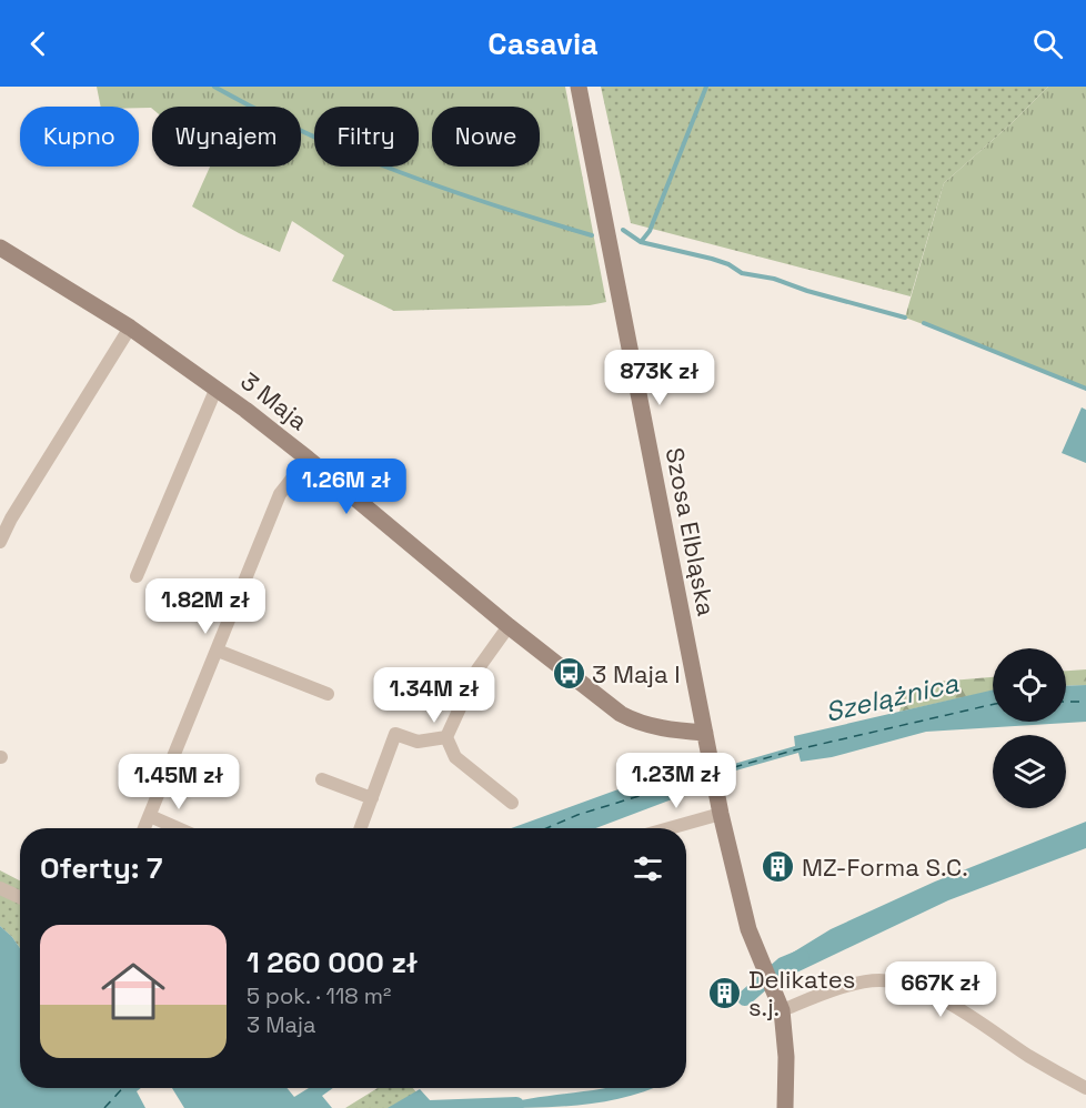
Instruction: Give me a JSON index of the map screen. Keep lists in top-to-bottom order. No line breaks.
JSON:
{"streets":{"main road":["3 Maja","Szosa Elbląska"]},"crossings":[["3 Maja","Szosa Elbląska"]],"water":["Szelążnica"],"places":{"bus stop":["3 Maja I"],"building":["MZ-Forma S.C.","Delikates s.j."]},"page":{"header":"Casavia","chip":["Kupno","Wynajem","Filtry","Nowe"],"price":["873K zł","1.26M zł","1.82M zł","1.34M zł","1.23M zł","1.45M zł","667K zł"],"heading":"Oferty: 7","list":[{"name":"1 260 000 zł","note":"5 pok. · 118 m² · 3 Maja"}]}}
